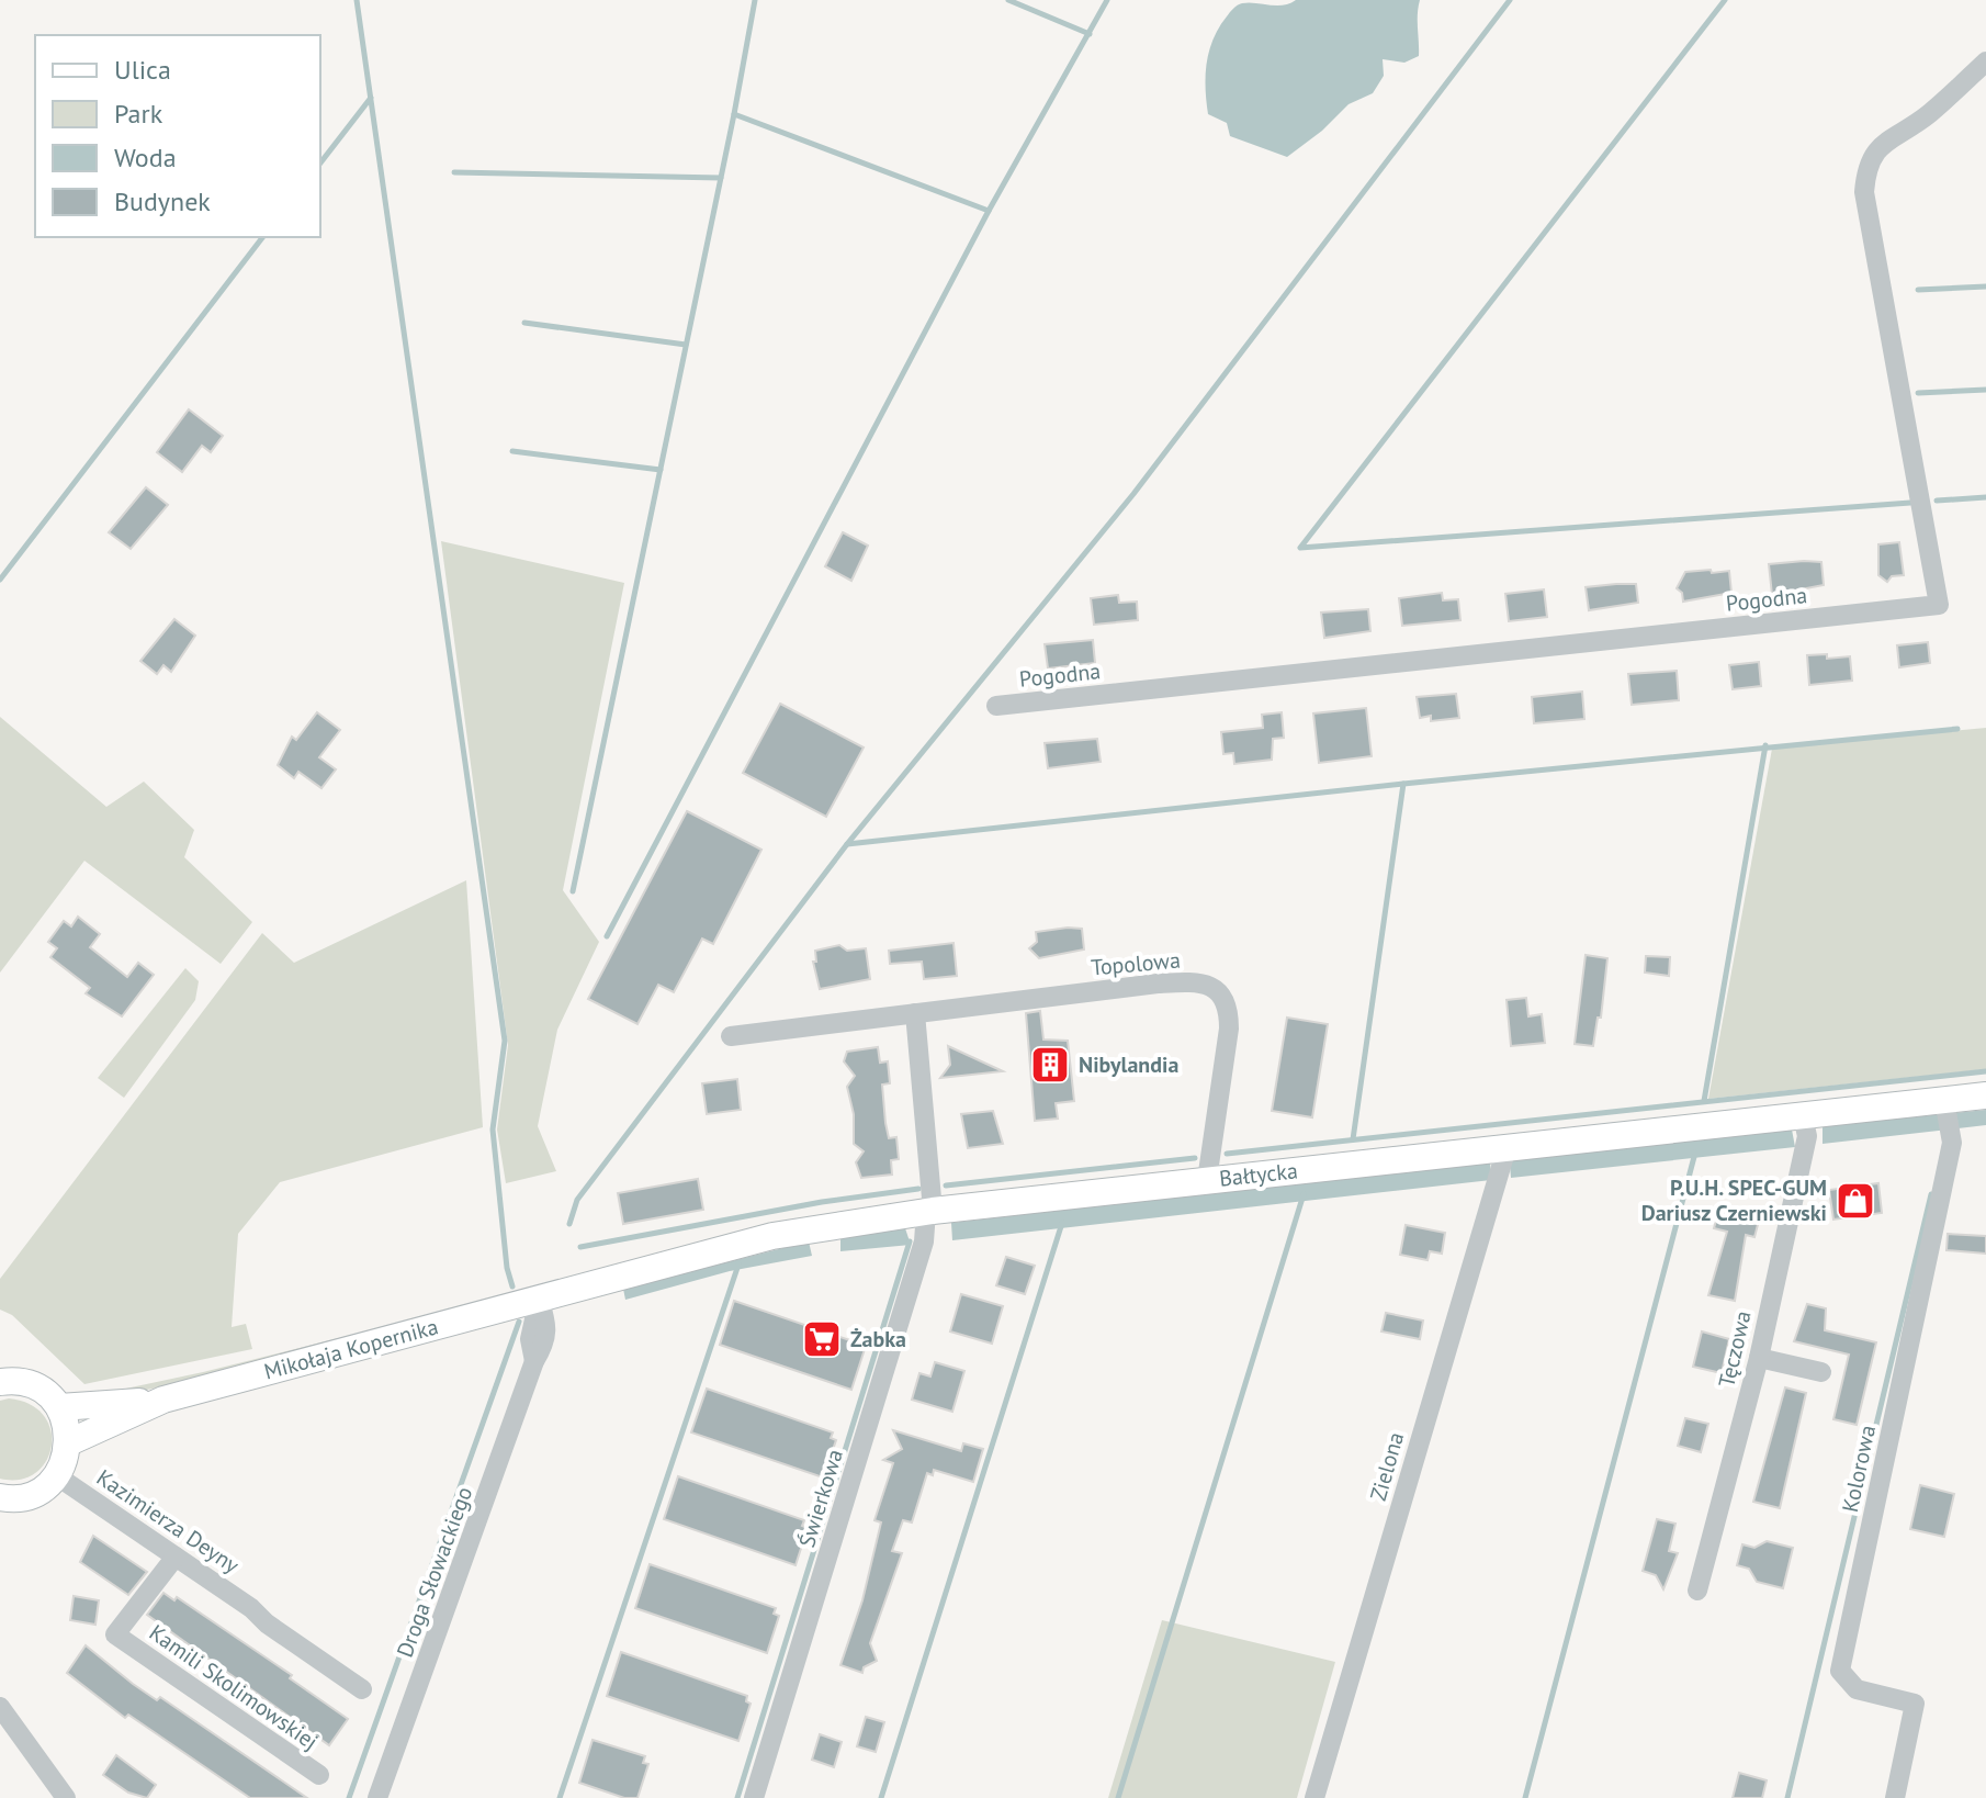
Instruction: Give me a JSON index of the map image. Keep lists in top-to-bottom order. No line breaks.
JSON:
{"streets":{"main road":["Bałtycka","Mikołaja Kopernika"],"street":["Pogodna","Topolowa","Tęczowa","Zielona","Kolorowa","Świerkowa","Kazimierza Deyny","Droga Słowackiego","Kamili Skolimowskiej"]},"crossings":[["Topolowa","Bałtycka"],["Bałtycka","Mikołaja Kopernika"],["Bałtycka","Tęczowa"],["Bałtycka","Zielona"],["Bałtycka","Kolorowa"],["Bałtycka","Świerkowa"],["Bałtycka","Droga Słowackiego"],["Mikołaja Kopernika","Droga Słowackiego"],["Kazimierza Deyny","Kamili Skolimowskiej"]],"places":{"building":["Nibylandia"],"shop":["P.U.H. SPEC-GUM Dariusz Czerniewski"],"supermarket":["Żabka"]},"legend":["Ulica","Park","Woda","Budynek"]}
